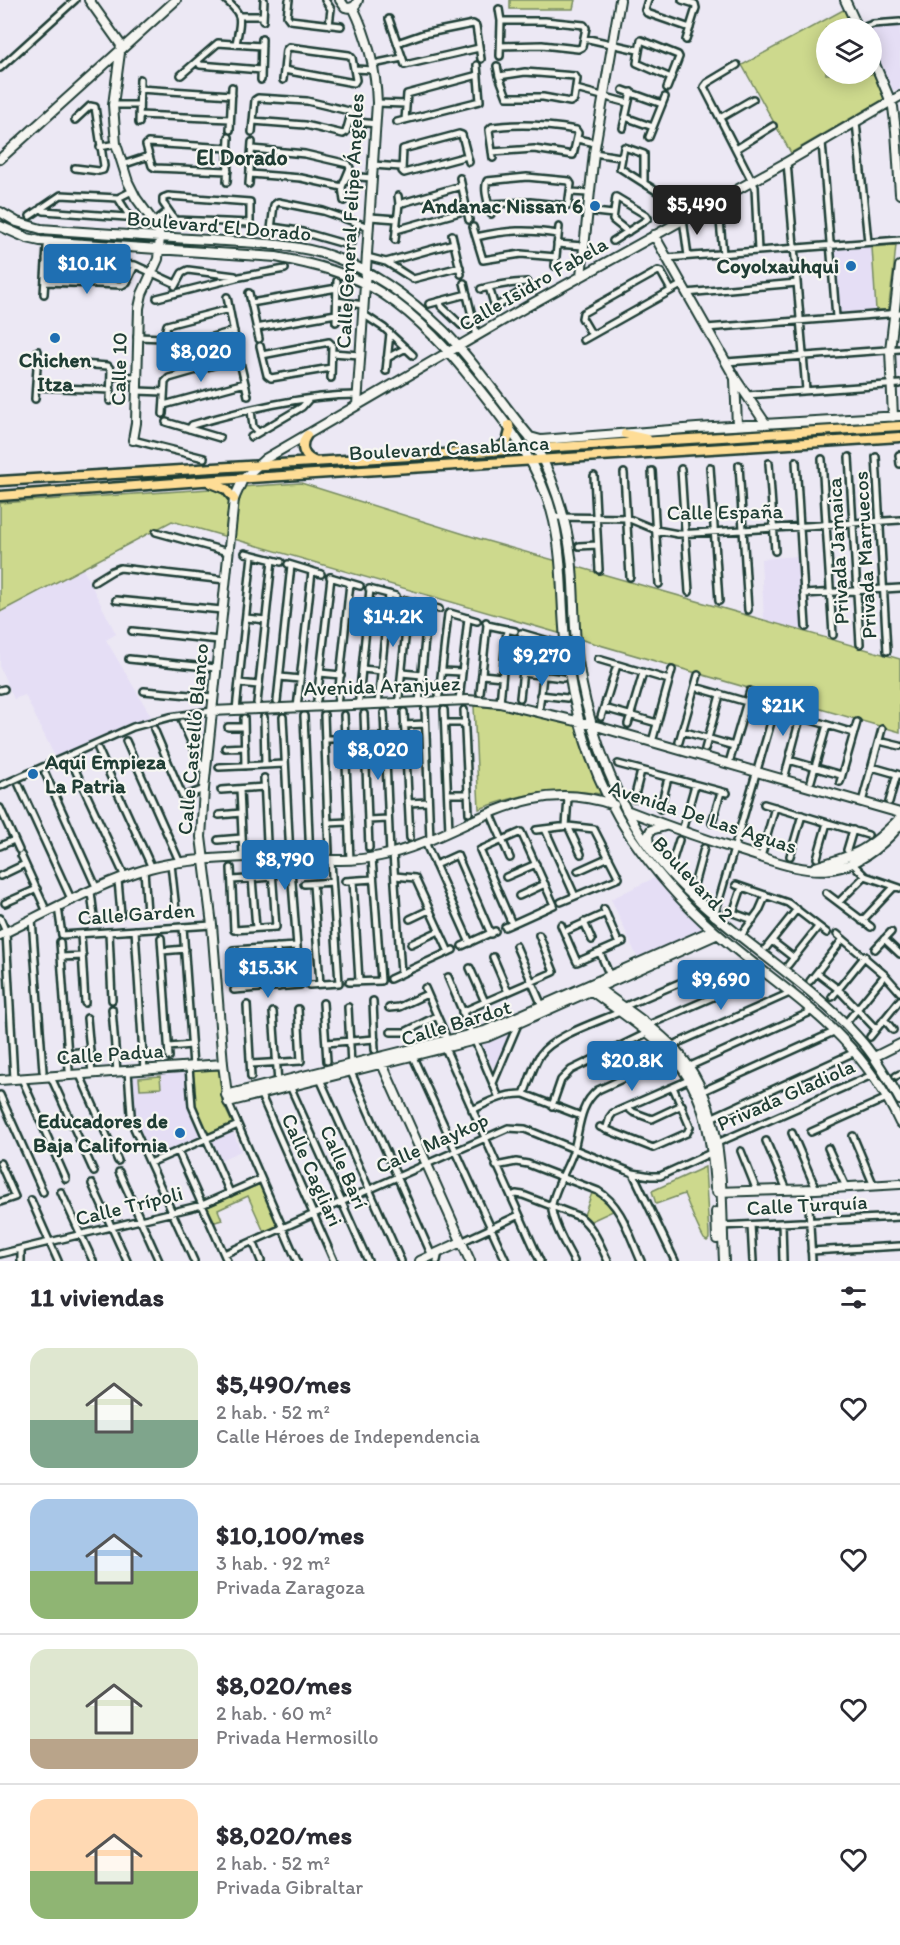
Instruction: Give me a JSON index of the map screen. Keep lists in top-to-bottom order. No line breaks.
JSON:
{"streets":{"main road":["Boulevard Casablanca"],"street":["Calle General Felipe Ángeles","Boulevard El Dorado","Calle Isidro Fabela","Calle 10","Calle España","Privada Jamaica","Privada Marruecos","Avenida Aranjuez","Calle Castelló Blanco","Avenida De Las Aguas","Boulevard 2","Calle Garden","Calle Bardot","Calle Padua","Privada Gladiola","Calle Maykop","Calle Barí","Calle Cagliari","Calle Turquía","Calle Trípoli"]},"crossings":[["Calle General Felipe Ángeles","Boulevard El Dorado"],["Calle General Felipe Ángeles","Calle Isidro Fabela"],["Boulevard El Dorado","Calle Isidro Fabela"],["Boulevard El Dorado","Calle 10"],["Boulevard El Dorado","Boulevard Casablanca"],["Boulevard El Dorado","Boulevard 2"],["Calle Isidro Fabela","Boulevard Casablanca"],["Calle Isidro Fabela","Calle Castelló Blanco"],["Boulevard Casablanca","Calle Castelló Blanco"],["Boulevard Casablanca","Boulevard 2"],["Calle España","Privada Jamaica"],["Calle España","Privada Marruecos"],["Calle España","Boulevard 2"],["Avenida Aranjuez","Calle Castelló Blanco"],["Avenida Aranjuez","Boulevard 2"],["Calle Castelló Blanco","Avenida De Las Aguas"],["Calle Castelló Blanco","Calle Garden"],["Calle Castelló Blanco","Calle Bardot"],["Calle Castelló Blanco","Calle Padua"],["Calle Castelló Blanco","Calle Maykop"],["Calle Castelló Blanco","Calle Trípoli"],["Avenida De Las Aguas","Boulevard 2"],["Avenida De Las Aguas","Calle Garden"],["Boulevard 2","Calle Bardot"],["Boulevard 2","Privada Gladiola"],["Calle Bardot","Calle Barí"],["Calle Bardot","Calle Cagliari"],["Privada Gladiola","Calle Maykop"],["Calle Maykop","Calle Barí"],["Calle Maykop","Calle Cagliari"]],"districts":["El Dorado"],"places":["Andanac Nissan 6","Coyolxauhqui","Chichen Itza","Aqui Empieza La Patria","Educadores de Baja California"],"page":{"price":["$5,490","$10.1K","$8,020","$14.2K","$9,270","$21K","$8,020","$8,790","$15.3K","$9,690","$20.8K"],"heading":"11 viviendas","list":[{"name":"$5,490/mes","note":"2 hab. · 52 m² · Calle Héroes de Independencia"},{"name":"$10,100/mes","note":"3 hab. · 92 m² · Privada Zaragoza"},{"name":"$8,020/mes","note":"2 hab. · 60 m² · Privada Hermosillo"},{"name":"$8,020/mes","note":"2 hab. · 52 m² · Privada Gibraltar"}]}}
